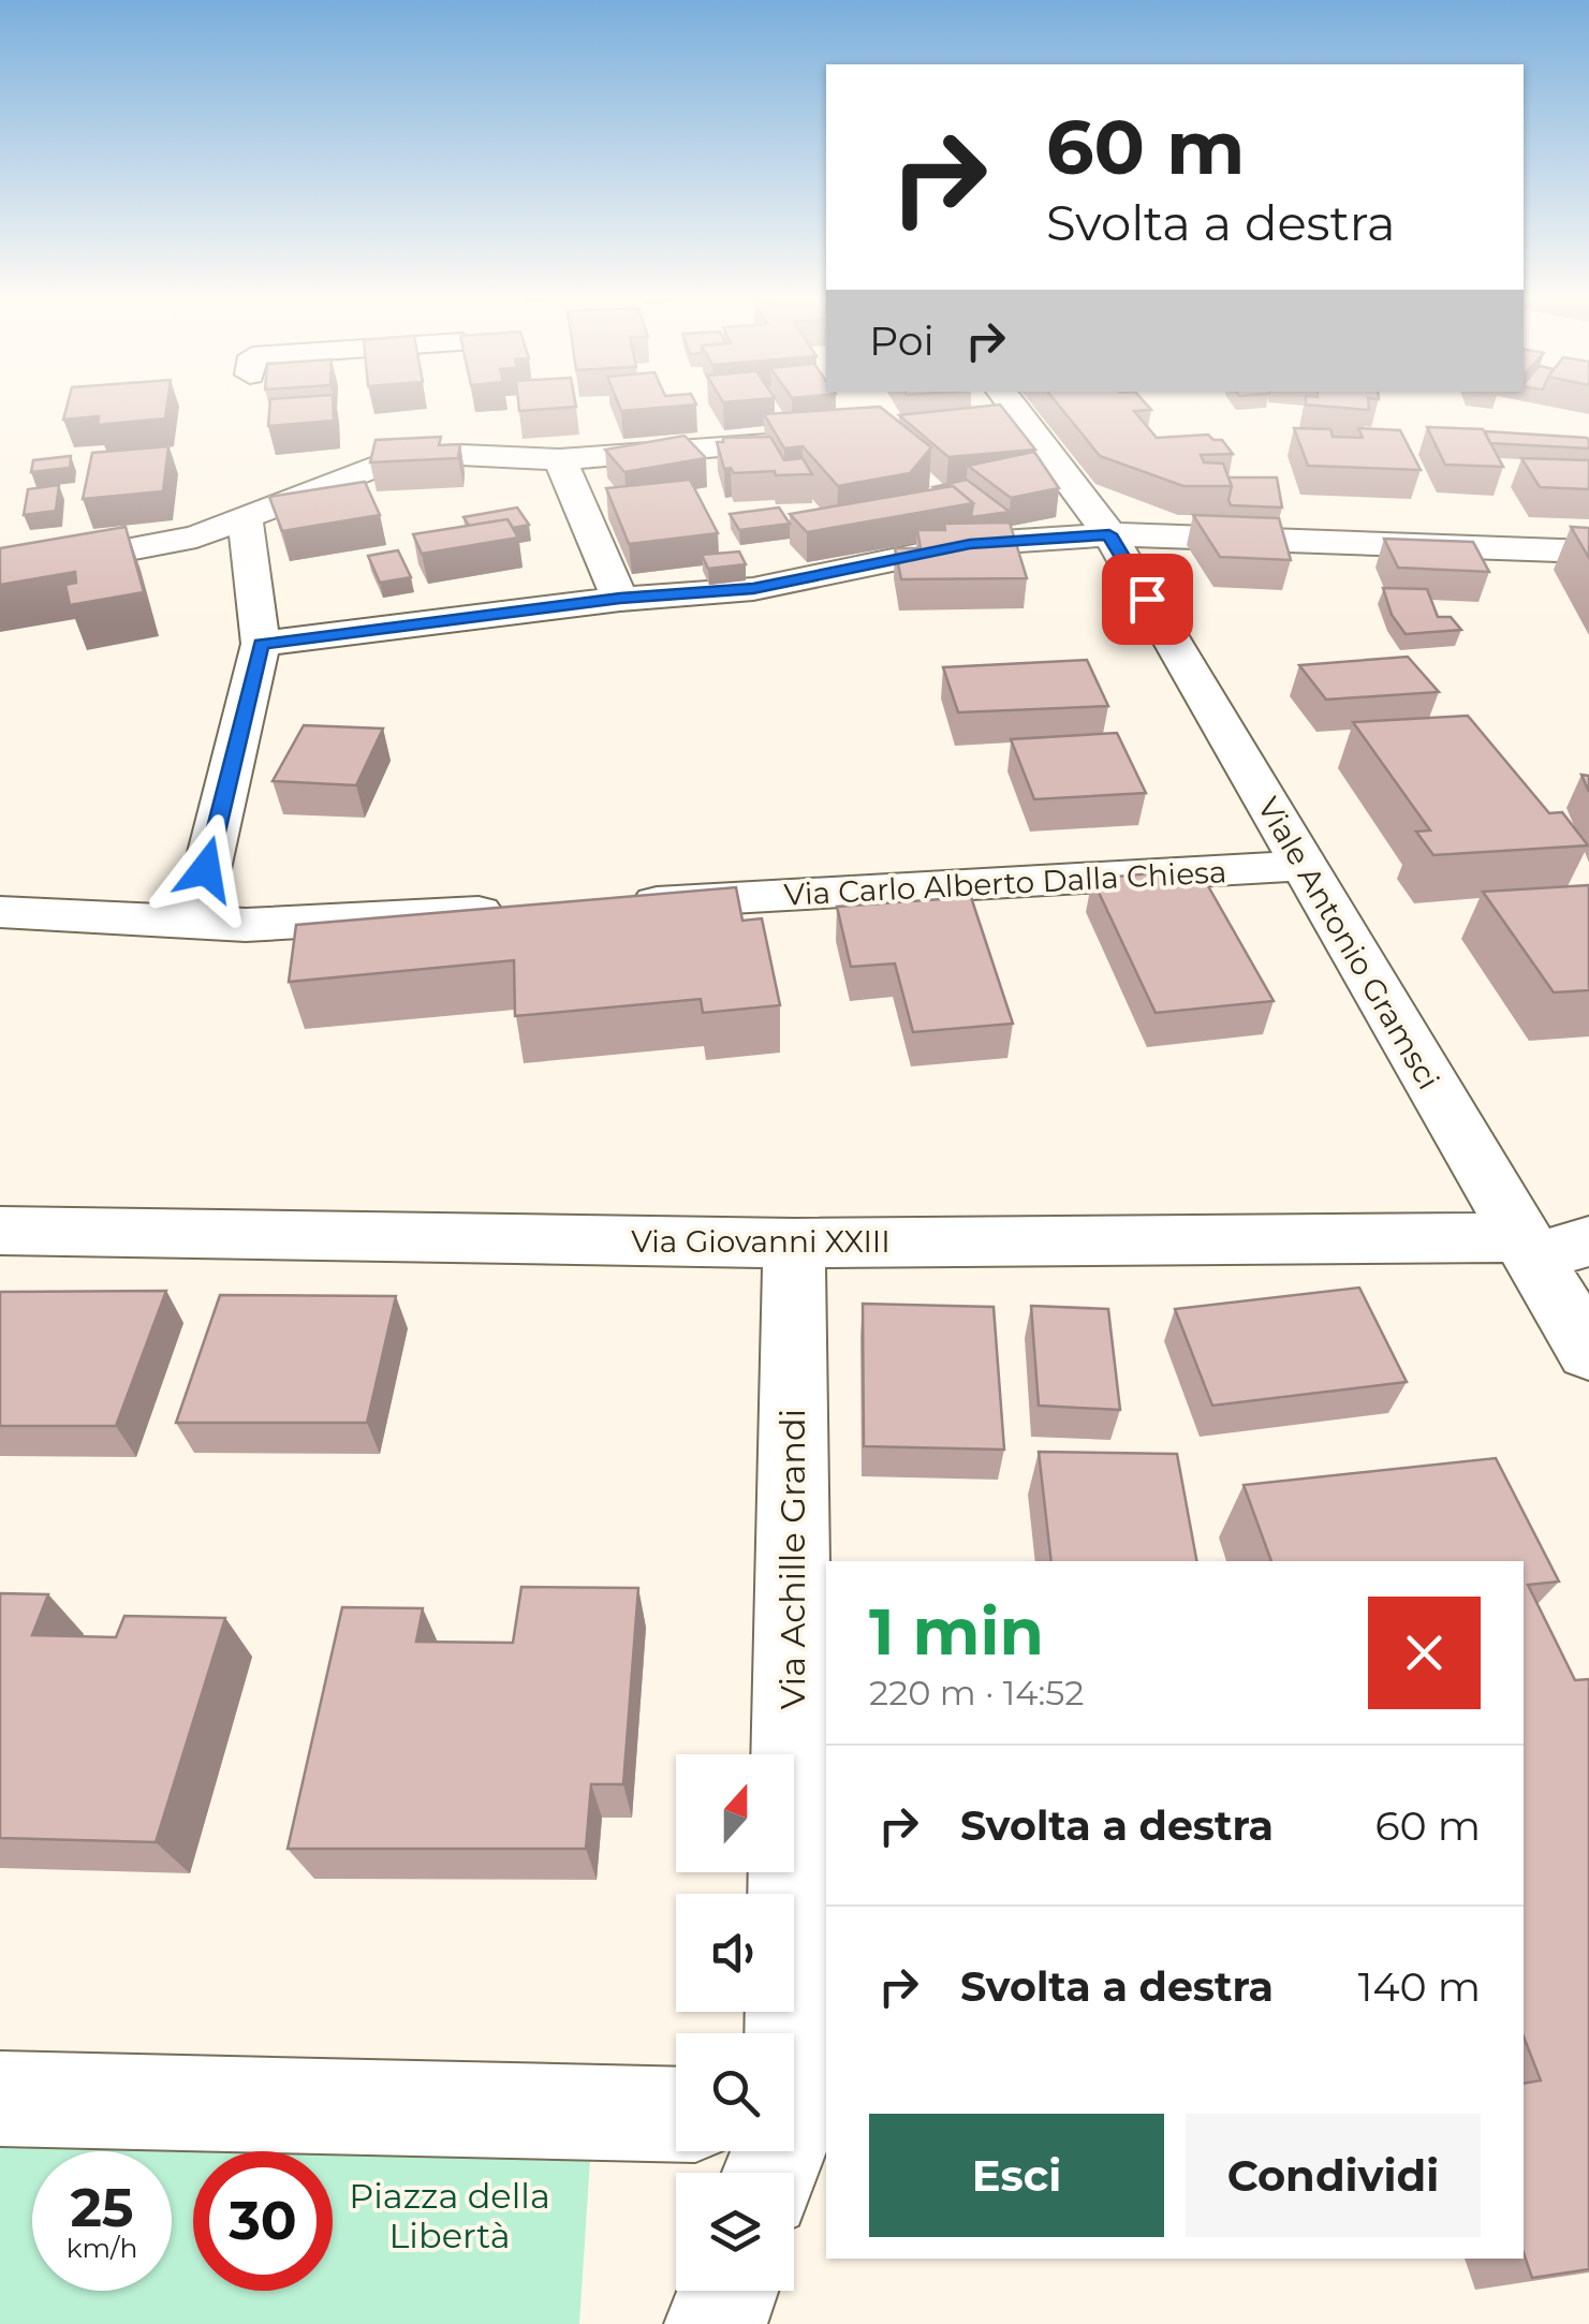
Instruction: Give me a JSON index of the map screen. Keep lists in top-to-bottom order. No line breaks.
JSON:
{"streets":{"street":["Via Carlo Alberto Dalla Chiesa","Viale Antonio Gramsci","Via Giovanni XXIII","Via Achille Grandi"]},"crossings":[["Via Carlo Alberto Dalla Chiesa","Viale Antonio Gramsci"],["Viale Antonio Gramsci","Via Giovanni XXIII"],["Via Giovanni XXIII","Via Achille Grandi"]],"parks":["Piazza della Libertà"],"north":"top","page":{"turn":["60 m","Svolta a destra"],"then":"Poi","heading":["1 min","220 m · 14:52"],"list":[{"name":"Svolta a destra","value":"60 m"},{"name":"Svolta a destra","value":"140 m"}],"buttons":["Esci","Condividi"],"speed":"25 km/h","limit":"30"}}
